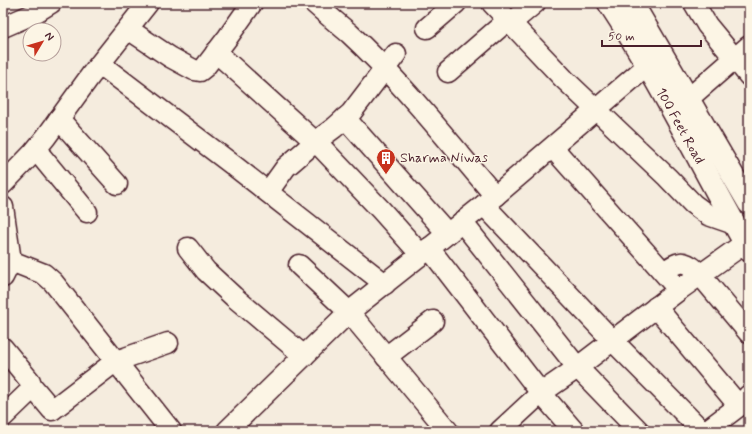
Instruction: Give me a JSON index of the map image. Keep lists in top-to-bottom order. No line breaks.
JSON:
{"streets":{"main road":["100 Feet Road"]},"places":{"building":["Sharma Niwas"]},"scale_bar":"50 m","north":"top right"}
